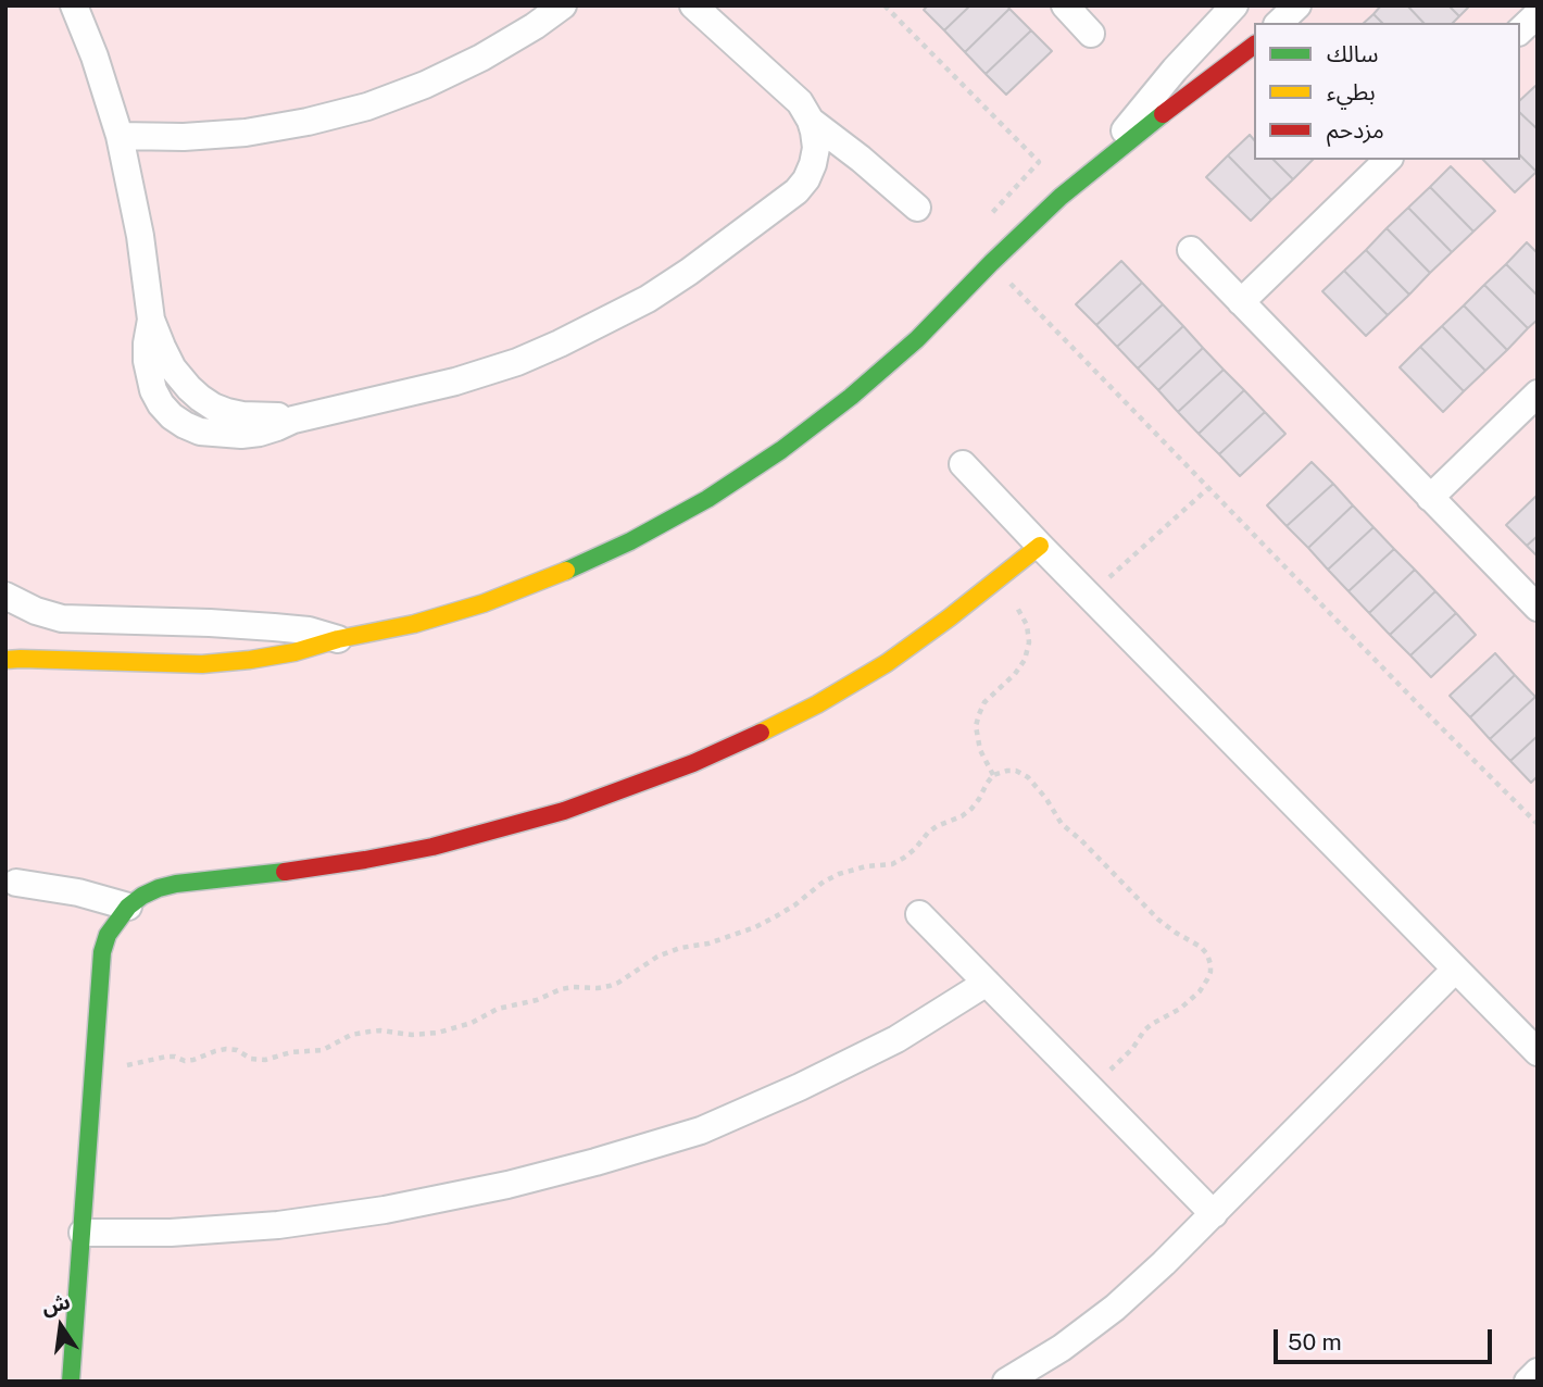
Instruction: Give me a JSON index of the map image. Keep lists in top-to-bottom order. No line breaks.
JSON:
{"legend":["سالك","بطيء","مزدحم"],"scale_bar":"50 m","north":"top"}
